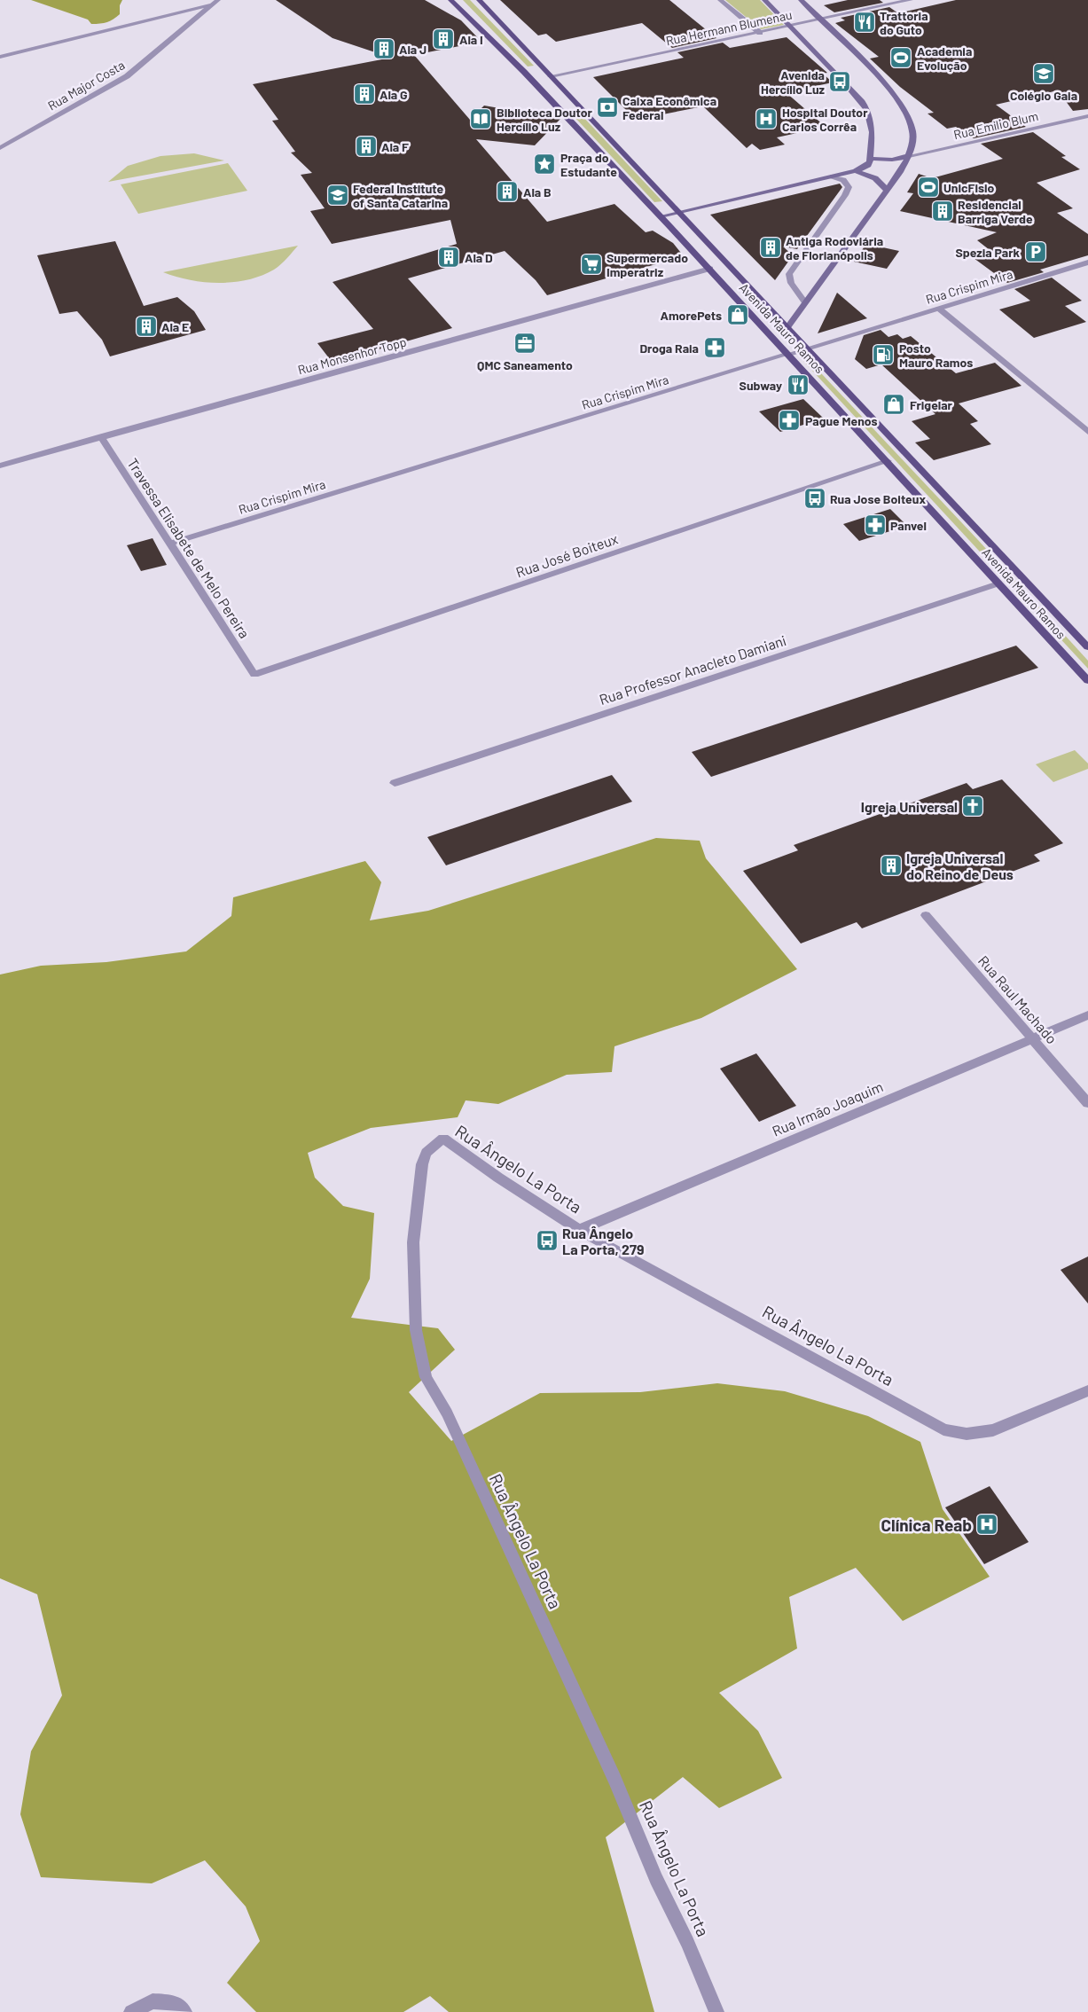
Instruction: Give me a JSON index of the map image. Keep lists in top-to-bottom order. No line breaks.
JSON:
{"streets":{"main road":["Avenida Mauro Ramos"],"street":["Rua Hermann Blumenau","Rua Major Costa","Rua Emílio Blum","Rua Crispim Mira","Rua Monsenhor Topp","Travessa Elisabete de Melo Pereira","Rua José Boiteux","Rua Professor Anacleto Damiani","Rua Raul Machado","Rua Irmão Joaquim","Rua Ângelo La Porta"]},"crossings":[["Rua Hermann Blumenau","Avenida Mauro Ramos"],["Rua Crispim Mira","Avenida Mauro Ramos"],["Rua Crispim Mira","Travessa Elisabete de Melo Pereira"],["Avenida Mauro Ramos","Rua Monsenhor Topp"],["Avenida Mauro Ramos","Rua José Boiteux"],["Avenida Mauro Ramos","Rua Professor Anacleto Damiani"],["Rua Monsenhor Topp","Travessa Elisabete de Melo Pereira"],["Travessa Elisabete de Melo Pereira","Rua José Boiteux"],["Rua Raul Machado","Rua Irmão Joaquim"],["Rua Irmão Joaquim","Rua Ângelo La Porta"]],"places":{"restaurant":["Trattoria do Guto","Subway"],"building":["Ala I","Ala J","Ala G","Ala F","Ala B","Residencial Barriga Verde","Antiga Rodoviária de Florianópolis","Ala D","Ala E","Igreja Universal do Reino de Deus"],"sports":["Academia Evolução","UnicFisio"],"school or university":["Colégio Gaia","Federal Institute of Santa Catarina"],"bus stop":["Avenida Hercílio Luz","Rua Jose Boiteux","Rua Ângelo La Porta, 279"],"bank":["Caixa Econômica Federal"],"library":["Biblioteca Doutor Hercílio Luz"],"hospital":["Hospital Doutor Carlos Corrêa","Clínica Reab"],"place":["Praça do Estudante"],"parking":["Spezia Park"],"supermarket":["Supermercado Imperatriz"],"shop":["AmorePets","Frigelar"],"office":["QMC Saneamento"],"pharmacy":["Droga Raia","Pague Menos","Panvel"],"fuel station":["Posto Mauro Ramos"],"church":["Igreja Universal"]}}
